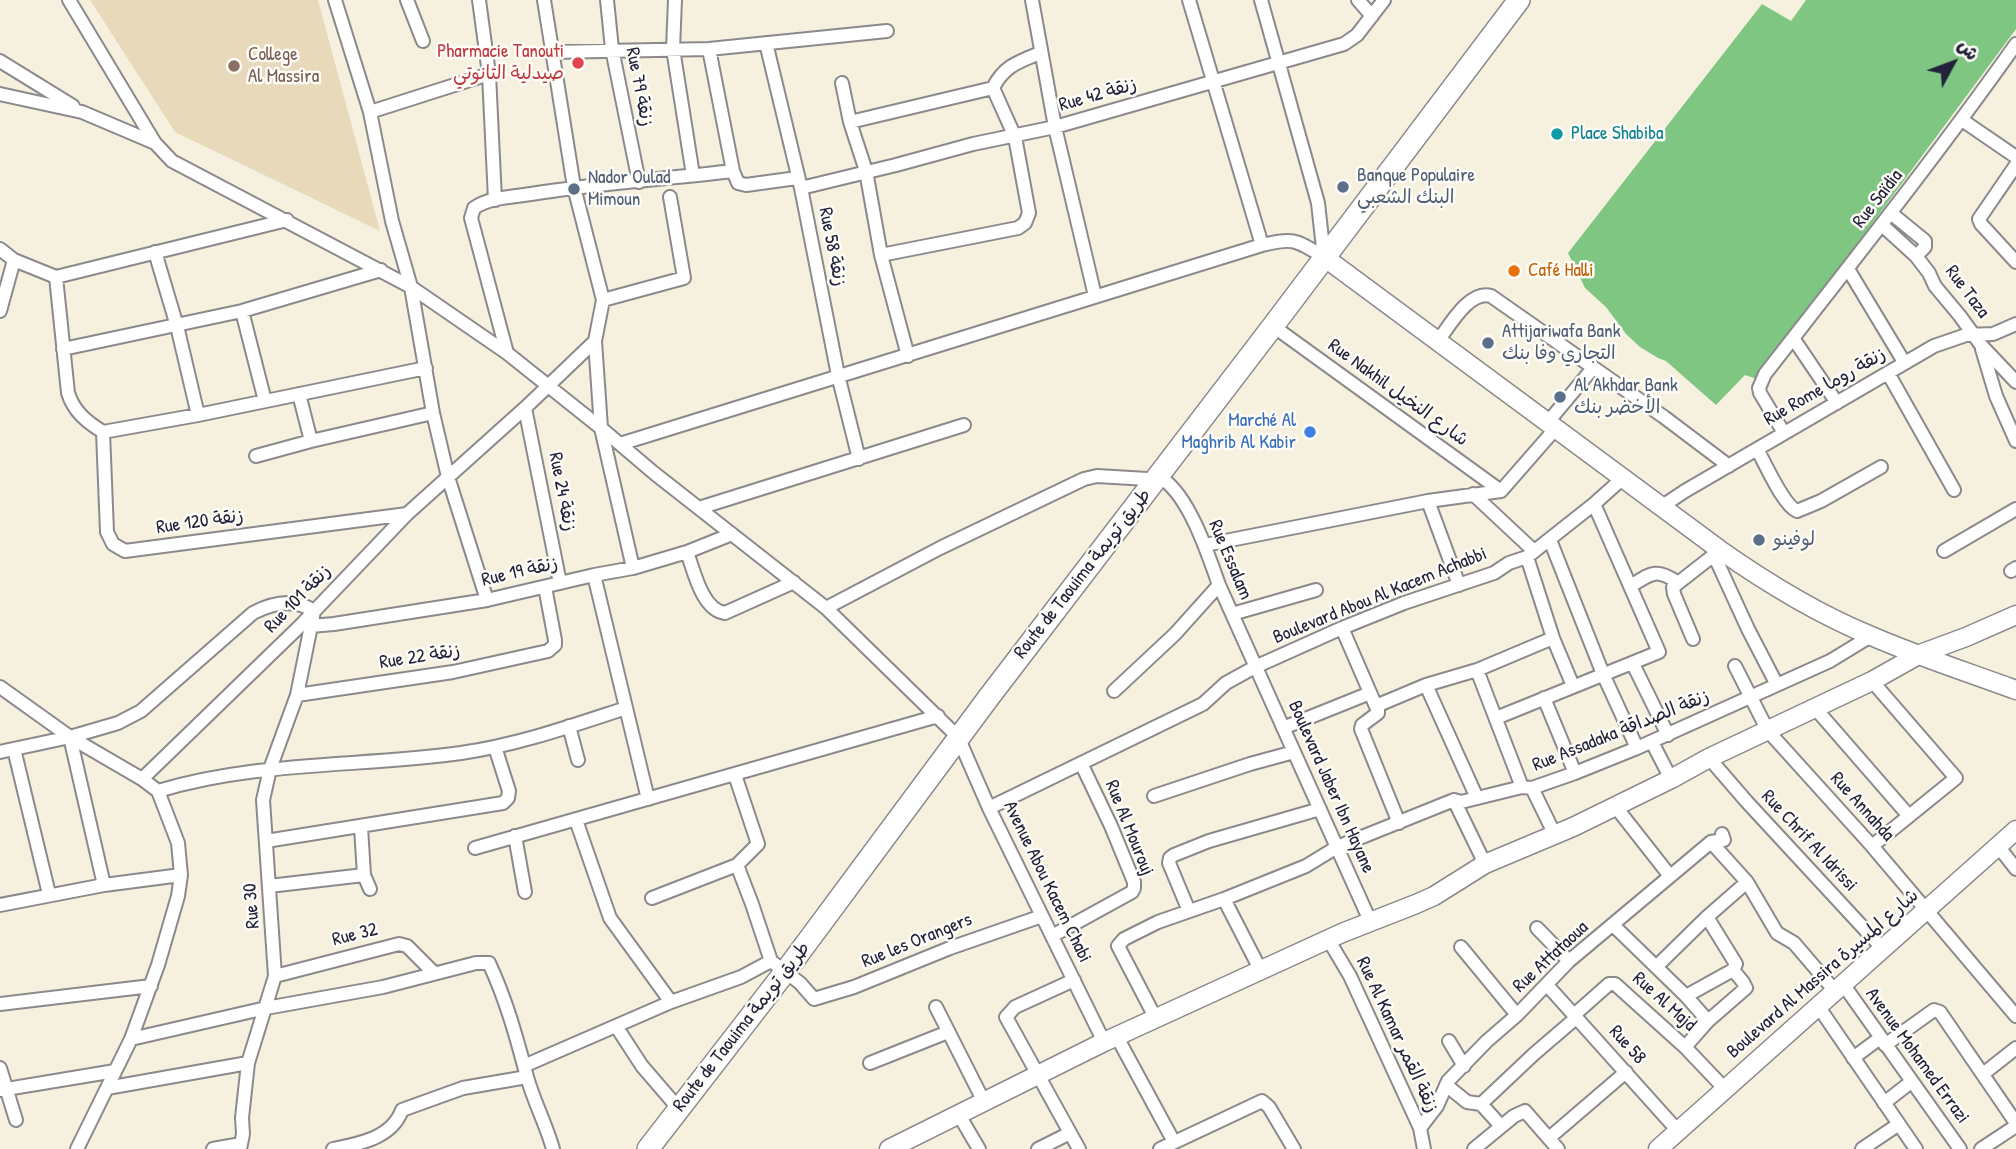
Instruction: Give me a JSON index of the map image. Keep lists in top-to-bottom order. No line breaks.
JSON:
{"streets":{"main road":["Route de Taouima طريق تويمة","Boulevard Al Massira شارع المسيرة"],"street":["Rue 79 زنقة","Rue 42 زنقة","Rue Saïdia","Rue 58 زنقة","Rue Taza","Rue Rome زنقة روما","Rue Nakhil شارع النخيل","Rue 24 زنقة","Rue 120 زنقة","Rue Essalam","Rue 19 زنقة","Boulevard Abou Al Kacem Achabbi","Rue 101 زنقة","Rue 22 زنقة","Rue Assadaka زنقة الصداقة","Boulevard Jaber Ibn Hayane","Rue Annahda","Rue Al Mourouj","Rue Chrif Al Idrissi","Avenue Abou Kacem Chabi","Rue 30","Rue 32","Rue les Orangers","Rue Attataoua","Rue Al Majd","Rue Al Kamar زنقة القمر","Rue 58","Avenue Mohamed Errazi"]},"crossings":[["Rue 42 زنقة","Rue 58 زنقة"],["Rue Saïdia","Rue Taza"],["Rue Saïdia","Rue Rome زنقة روما"],["Rue Taza","Rue Rome زنقة روما"],["Rue Nakhil شارع النخيل","Route de Taouima طريق تويمة"],["Rue 24 زنقة","Rue 19 زنقة"],["Rue 24 زنقة","Rue 101 زنقة"],["Rue 120 زنقة","Rue 101 زنقة"],["Rue Essalam","Route de Taouima طريق تويمة"],["Rue Essalam","Boulevard Abou Al Kacem Achabbi"],["Rue Essalam","Boulevard Jaber Ibn Hayane"],["Rue 19 زنقة","Rue 22 زنقة"],["Rue 19 زنقة","Rue 30"],["Route de Taouima طريق تويمة","Avenue Abou Kacem Chabi"],["Route de Taouima طريق تويمة","Rue les Orangers"],["Boulevard Abou Al Kacem Achabbi","Boulevard Jaber Ibn Hayane"],["Boulevard Abou Al Kacem Achabbi","Rue Al Mourouj"],["Boulevard Abou Al Kacem Achabbi","Avenue Abou Kacem Chabi"],["Rue 101 زنقة","Rue 30"],["Rue 22 زنقة","Rue 30"],["Rue Assadaka زنقة الصداقة","Boulevard Jaber Ibn Hayane"],["Rue Assadaka زنقة الصداقة","Rue Annahda"],["Rue Annahda","Boulevard Al Massira شارع المسيرة"],["Rue Al Mourouj","Avenue Abou Kacem Chabi"],["Rue Chrif Al Idrissi","Boulevard Al Massira شارع المسيرة"],["Avenue Abou Kacem Chabi","Rue les Orangers"],["Rue 30","Rue 32"],["Rue Attataoua","Rue Al Kamar زنقة القمر"],["Rue Attataoua","Rue 58"],["Rue Attataoua","Avenue Mohamed Errazi"],["Boulevard Al Massira شارع المسيرة","Rue Al Majd"],["Boulevard Al Massira شارع المسيرة","Rue 58"],["Boulevard Al Massira شارع المسيرة","Avenue Mohamed Errazi"],["Rue Al Majd","Rue 58"]],"places":["Pharmacie Tanouti صيدلية التانوتي","College Al Massira","Place Shabiba","Banque Populaire البنك الشعبي","Nador Oulad Mimoun","Café Halli","Attijariwafa Bank التجاري وفا بنك","Al Akhdar Bank الأخضر بنك","Marché Al Maghrib Al Kabir","لوفينو"],"north":"top right"}
